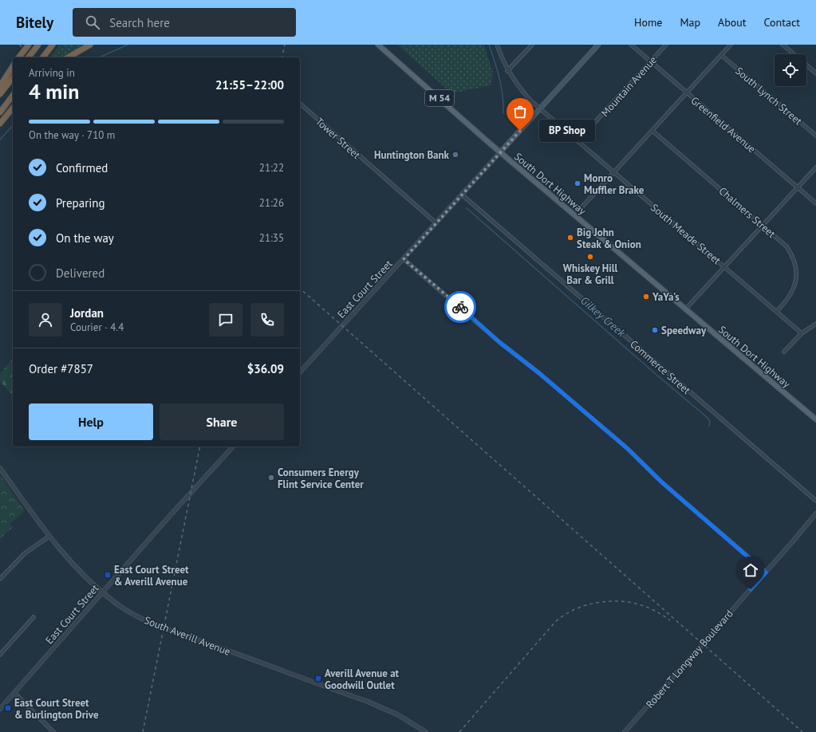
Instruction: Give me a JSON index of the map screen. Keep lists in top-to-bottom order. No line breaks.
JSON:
{"streets":{"main road":["M 54","South Dort Highway","East Court Street"],"street":["Mountain Avenue","South Lynch Street","Greenfield Avenue","Tower Street","Chalmers Street","South Meade Street","Commerce Street","South Averill Avenue","Robert T Longway Boulevard"]},"crossings":[["Mountain Avenue","Greenfield Avenue"],["Mountain Avenue","South Meade Street"],["Tower Street","East Court Street"],["South Dort Highway","East Court Street"],["Chalmers Street","South Meade Street"],["South Meade Street","East Court Street"],["East Court Street","Commerce Street"],["East Court Street","South Averill Avenue"]],"water":["Gilkey Creek"],"places":{"other":["BP Shop","Huntington Bank","Monro Muffler Brake","Big John Steak & Onion","Whiskey Hill Bar & Grill","YaYa's","Speedway","Consumers Energy Flint Service Center"],"transit":["East Court Street & Averill Avenue","Averill Avenue at Goodwill Outlet","East Court Street & Burlington Drive"]},"page":{"header":"Bitely","search":"Search here","nav":["Home","Map","About","Contact"],"heading":["4 min","Arriving in","21:55–22:00"],"panel":["Jordan","Courier · 4.4","Order #7857","$36.09"],"bar":"On the way · 710 m","bubble":"BP Shop","list":[["Confirmed","21:22"],["Preparing","21:26"],["On the way","21:35"],"Delivered"],"buttons":["Help","Share"]}}
